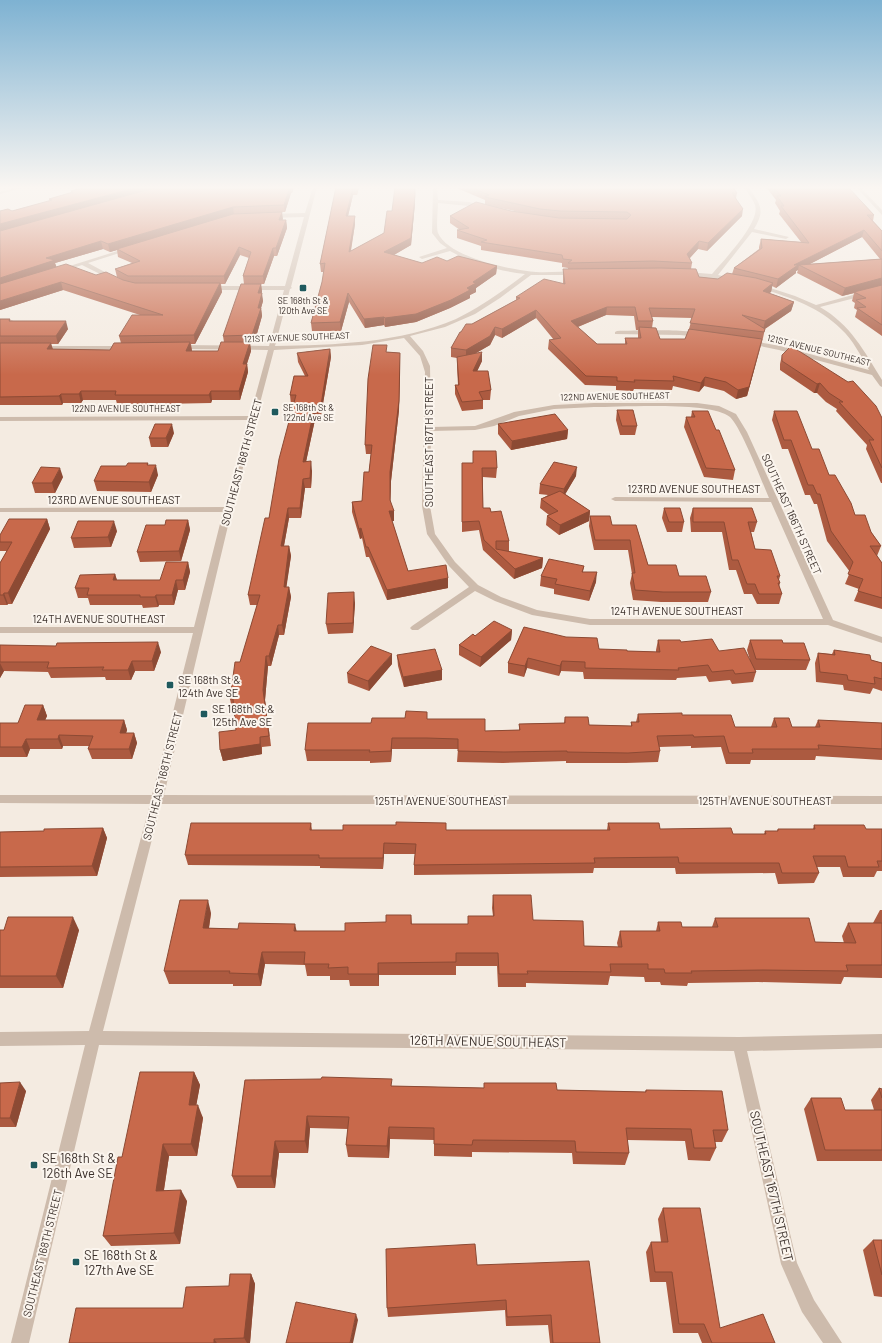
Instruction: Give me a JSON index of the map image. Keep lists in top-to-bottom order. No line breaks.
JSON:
{"streets":{"street":["121ST AVENUE SOUTHEAST","122ND AVENUE SOUTHEAST","SOUTHEAST 167TH STREET","SOUTHEAST 168TH STREET","123RD AVENUE SOUTHEAST","SOUTHEAST 166TH STREET","124TH AVENUE SOUTHEAST","125TH AVENUE SOUTHEAST","126TH AVENUE SOUTHEAST"]},"crossings":[["121ST AVENUE SOUTHEAST","SOUTHEAST 167TH STREET"],["121ST AVENUE SOUTHEAST","SOUTHEAST 168TH STREET"],["122ND AVENUE SOUTHEAST","SOUTHEAST 167TH STREET"],["122ND AVENUE SOUTHEAST","SOUTHEAST 168TH STREET"],["122ND AVENUE SOUTHEAST","SOUTHEAST 166TH STREET"],["SOUTHEAST 167TH STREET","124TH AVENUE SOUTHEAST"],["SOUTHEAST 167TH STREET","126TH AVENUE SOUTHEAST"],["SOUTHEAST 168TH STREET","123RD AVENUE SOUTHEAST"],["SOUTHEAST 168TH STREET","124TH AVENUE SOUTHEAST"],["SOUTHEAST 168TH STREET","125TH AVENUE SOUTHEAST"],["SOUTHEAST 168TH STREET","126TH AVENUE SOUTHEAST"],["123RD AVENUE SOUTHEAST","SOUTHEAST 166TH STREET"],["SOUTHEAST 166TH STREET","124TH AVENUE SOUTHEAST"]],"places":{"transit":["SE 168th St & 120th Ave SE","SE 168th St & 122nd Ave SE","SE 168th St & 124th Ave SE","SE 168th St & 125th Ave SE","SE 168th St & 126th Ave SE","SE 168th St & 127th Ave SE"]}}
